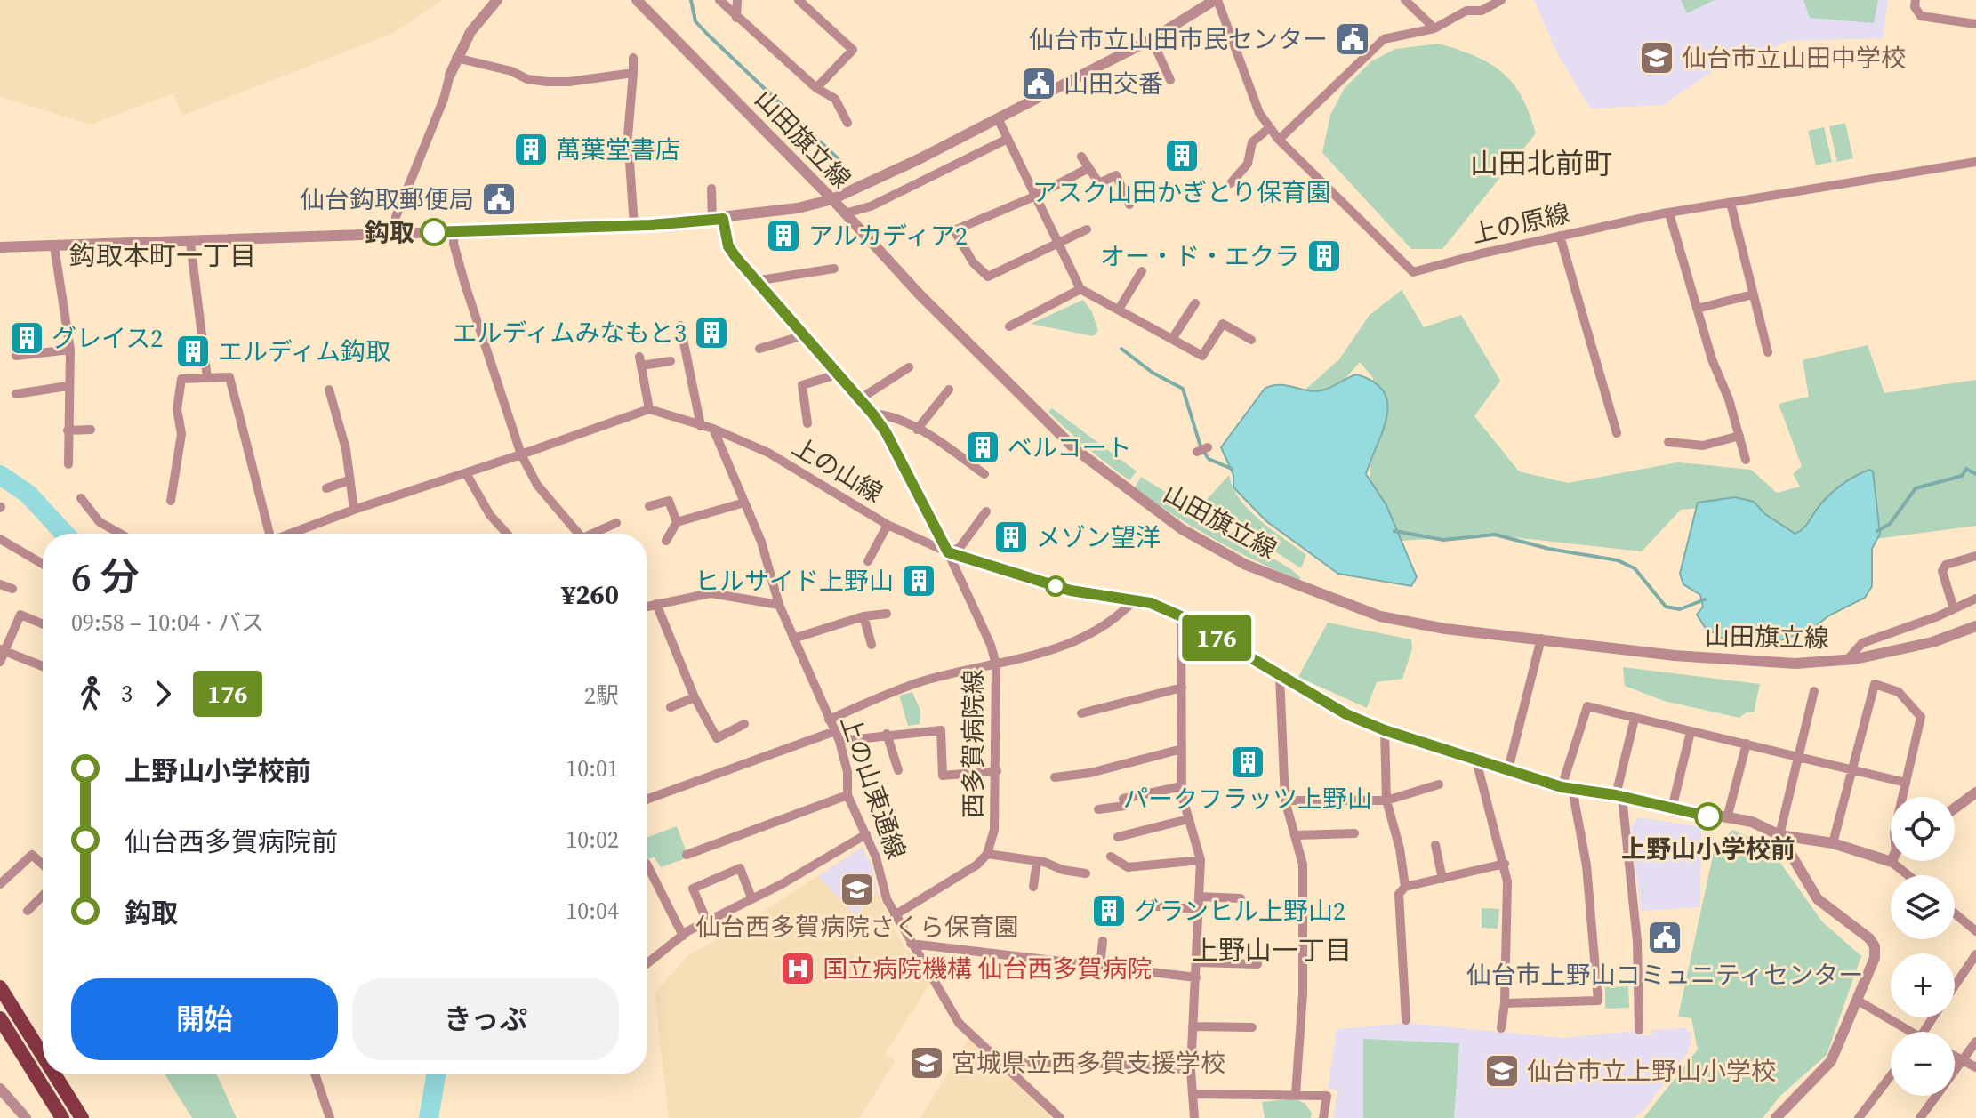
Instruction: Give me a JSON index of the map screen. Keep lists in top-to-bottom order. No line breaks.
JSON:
{"streets":{"street":["山田旗立線","上の原線","上の山線","西多賀病院線","上の山東通線"]},"crossings":[["上の山線","西多賀病院線"],["上の山線","上の山東通線"],["西多賀病院線","上の山東通線"]],"districts":["山田北前町","鈎取本町一丁目","上野山一丁目"],"places":{"public building":["仙台市立山田市民センター","山田交番","仙台鈎取郵便局","仙台市上野山コミュニティセンター"],"school or university":["仙台市立山田中学校","仙台西多賀病院さくら保育園","宮城県立西多賀支援学校","仙台市立上野山小学校"],"building":["萬葉堂書店","アスク山田かぎとり保育園","アルカディア2","オー・ド・エクラ","エルディムみなもと3","グレイス2","エルディム鈎取","ベルコート","メゾン望洋","ヒルサイド上野山","パークフラッツ上野山","グランヒル上野山2"],"other":["鈎取","上野山小学校前"],"hospital":["国立病院機構 仙台西多賀病院"]},"lines":["bus line 176"],"page":{"on_map":"176","heading":["6 分","09:58 – 10:04 · バス","¥260"],"legs":["3","176","2駅"],"list":[{"name":"上野山小学校前","value":"10:01"},{"name":"仙台西多賀病院前","value":"10:02"},{"name":"鈎取","value":"10:04"}],"map_buttons":["+","−"],"buttons":["開始","きっぷ"]}}
